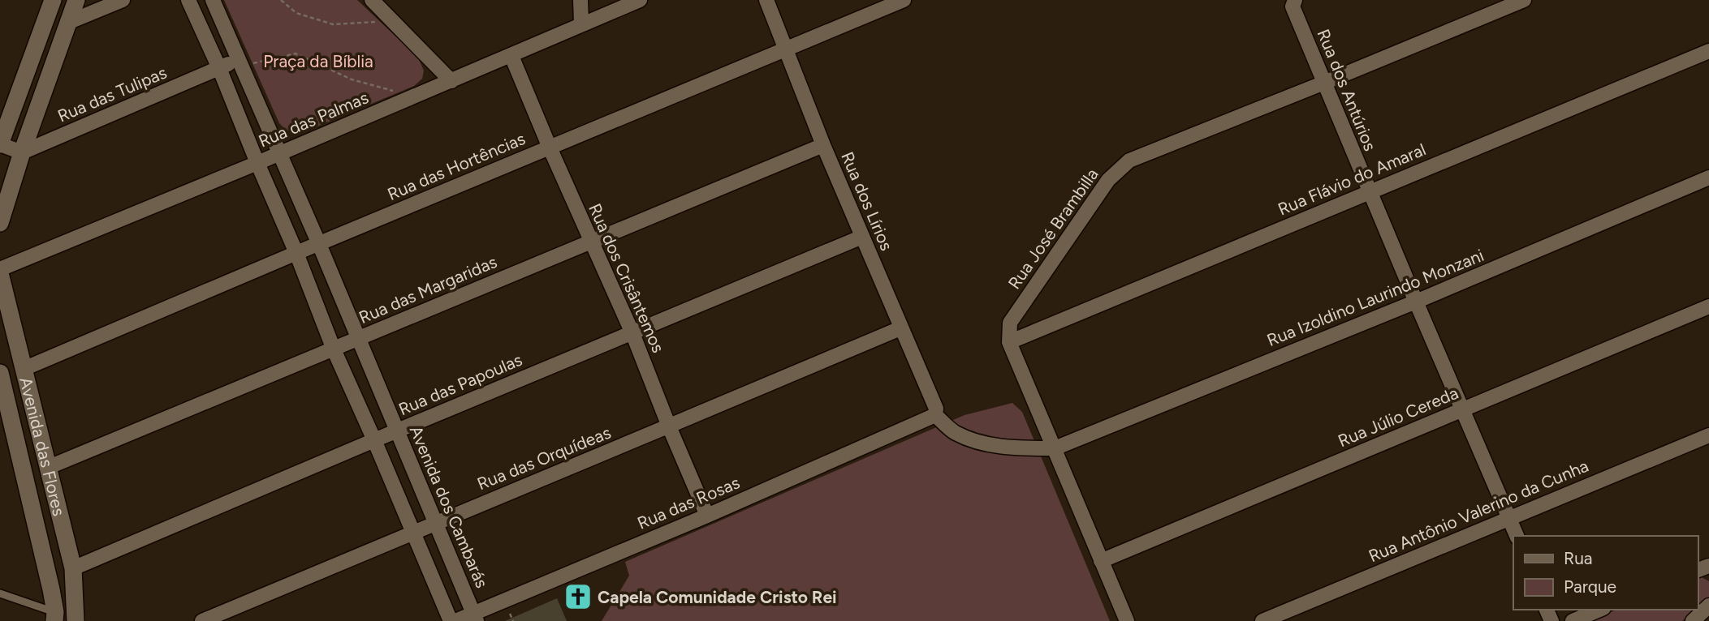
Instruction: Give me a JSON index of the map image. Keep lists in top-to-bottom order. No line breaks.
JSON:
{"streets":{"main road":["Avenida das Flores"],"street":["Rua dos Antúrios","Rua das Tulipas","Rua das Palmas","Rua das Hortências","Rua Flávio do Amaral","Rua dos Lírios","Rua José Brambilla","Rua dos Crisântemos","Rua das Margaridas","Rua Izoldino Laurindo Monzani","Rua das Papoulas","Rua Júlio Cereda","Rua das Orquídeas","Rua das Rosas","Avenida dos Cambarás","Rua Antônio Valerino da Cunha"]},"crossings":[["Rua dos Antúrios","Rua Flávio do Amaral"],["Rua dos Antúrios","Rua José Brambilla"],["Rua dos Antúrios","Rua Izoldino Laurindo Monzani"],["Rua dos Antúrios","Rua Júlio Cereda"],["Rua dos Antúrios","Rua Antônio Valerino da Cunha"],["Rua das Tulipas","Avenida dos Cambarás"],["Rua das Palmas","Rua dos Crisântemos"],["Rua das Palmas","Avenida das Flores"],["Rua das Palmas","Avenida dos Cambarás"],["Rua das Hortências","Rua dos Lírios"],["Rua das Hortências","Rua dos Crisântemos"],["Rua das Hortências","Avenida das Flores"],["Rua das Hortências","Avenida dos Cambarás"],["Rua Flávio do Amaral","Rua José Brambilla"],["Rua dos Lírios","Rua das Margaridas"],["Rua dos Lírios","Rua das Papoulas"],["Rua dos Lírios","Rua das Orquídeas"],["Rua dos Lírios","Rua das Rosas"],["Rua dos Crisântemos","Rua das Margaridas"],["Rua dos Crisântemos","Rua das Papoulas"],["Rua dos Crisântemos","Rua das Orquídeas"],["Rua dos Crisântemos","Rua das Rosas"],["Rua das Margaridas","Avenida das Flores"],["Rua das Margaridas","Avenida dos Cambarás"],["Rua das Papoulas","Avenida das Flores"],["Rua das Papoulas","Avenida dos Cambarás"],["Rua das Orquídeas","Avenida dos Cambarás"],["Rua das Rosas","Avenida dos Cambarás"]],"parks":["Praça da Bíblia"],"places":{"church":["Capela Comunidade Cristo Rei"]},"legend":["Rua","Parque"]}
